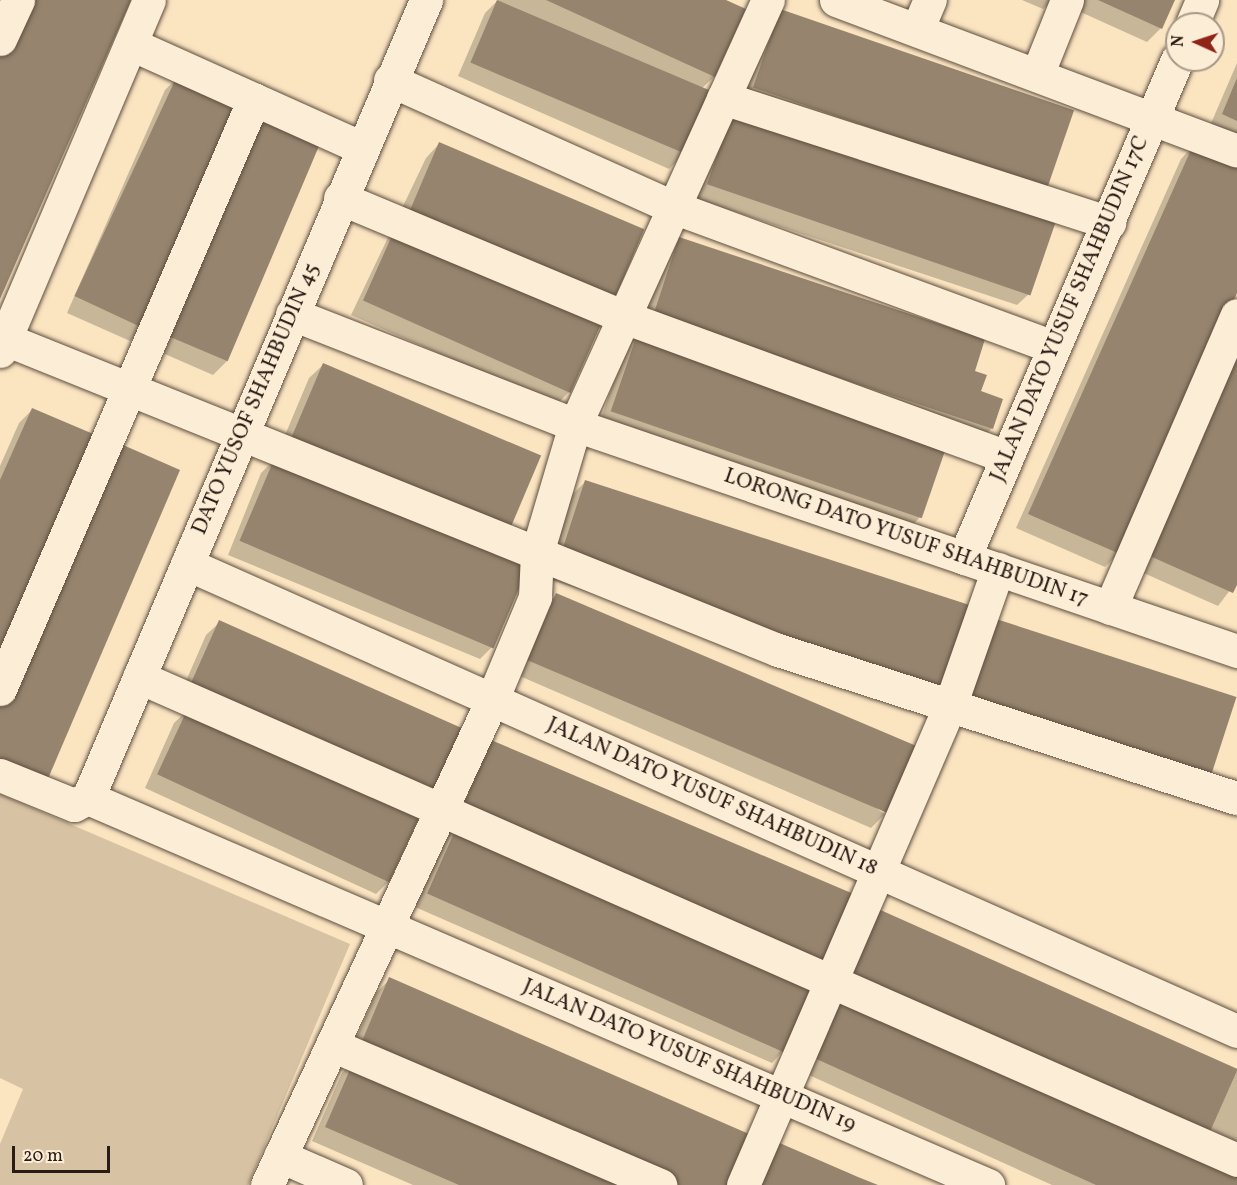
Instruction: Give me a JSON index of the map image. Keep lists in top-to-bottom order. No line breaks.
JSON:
{"streets":{"street":["JALAN DATO YUSUF SHAHBUDIN 17C","DATO YUSOF SHAHBUDIN 45","LORONG DATO YUSUF SHAHBUDIN 17","JALAN DATO YUSUF SHAHBUDIN 18","JALAN DATO YUSUF SHAHBUDIN 19"]},"crossings":[["JALAN DATO YUSUF SHAHBUDIN 17C","LORONG DATO YUSUF SHAHBUDIN 17"],["DATO YUSOF SHAHBUDIN 45","LORONG DATO YUSUF SHAHBUDIN 17"],["DATO YUSOF SHAHBUDIN 45","JALAN DATO YUSUF SHAHBUDIN 18"],["DATO YUSOF SHAHBUDIN 45","JALAN DATO YUSUF SHAHBUDIN 19"]],"scale_bar":"20 m","north":"left"}
